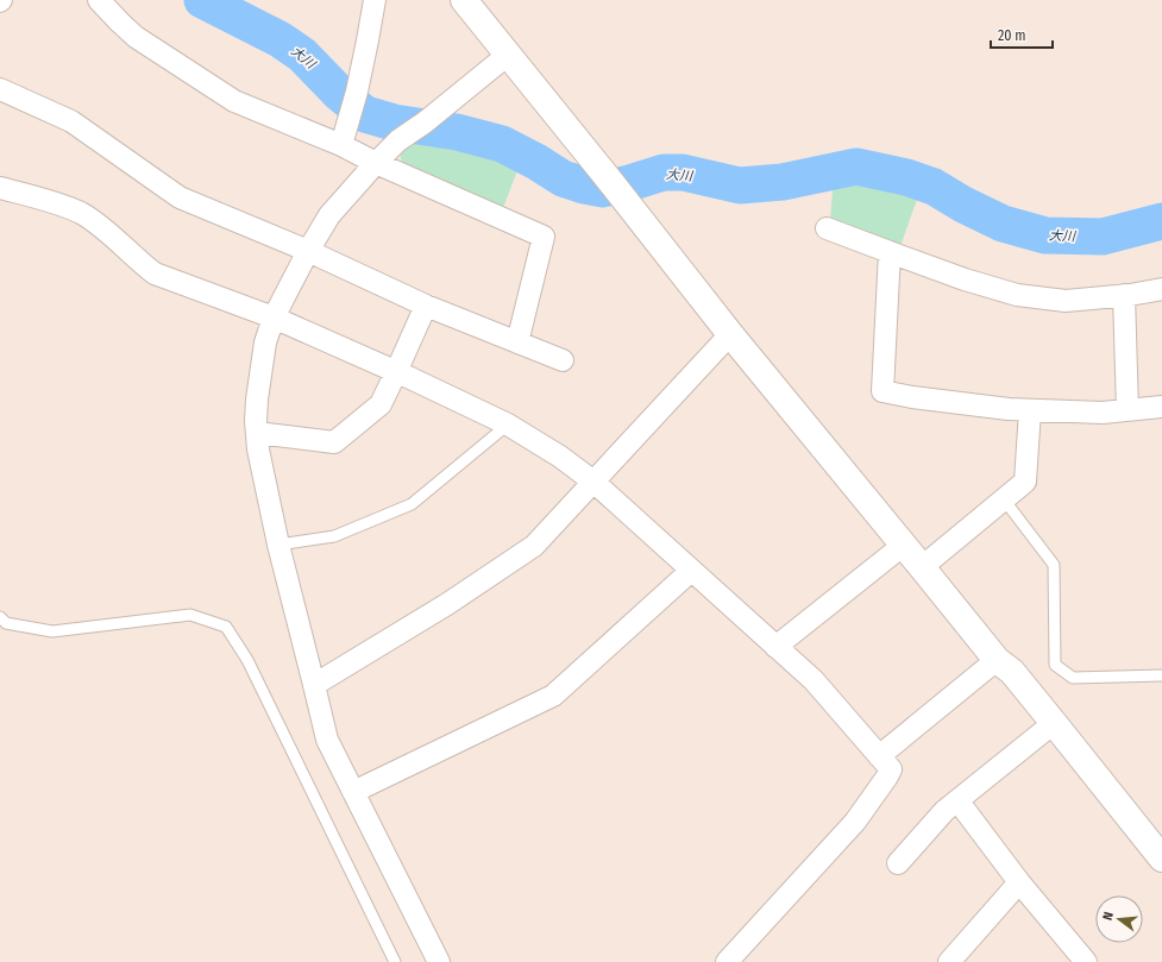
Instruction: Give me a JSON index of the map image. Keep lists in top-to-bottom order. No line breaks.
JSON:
{"water":["大川"],"scale_bar":"20 m","north":"left"}
